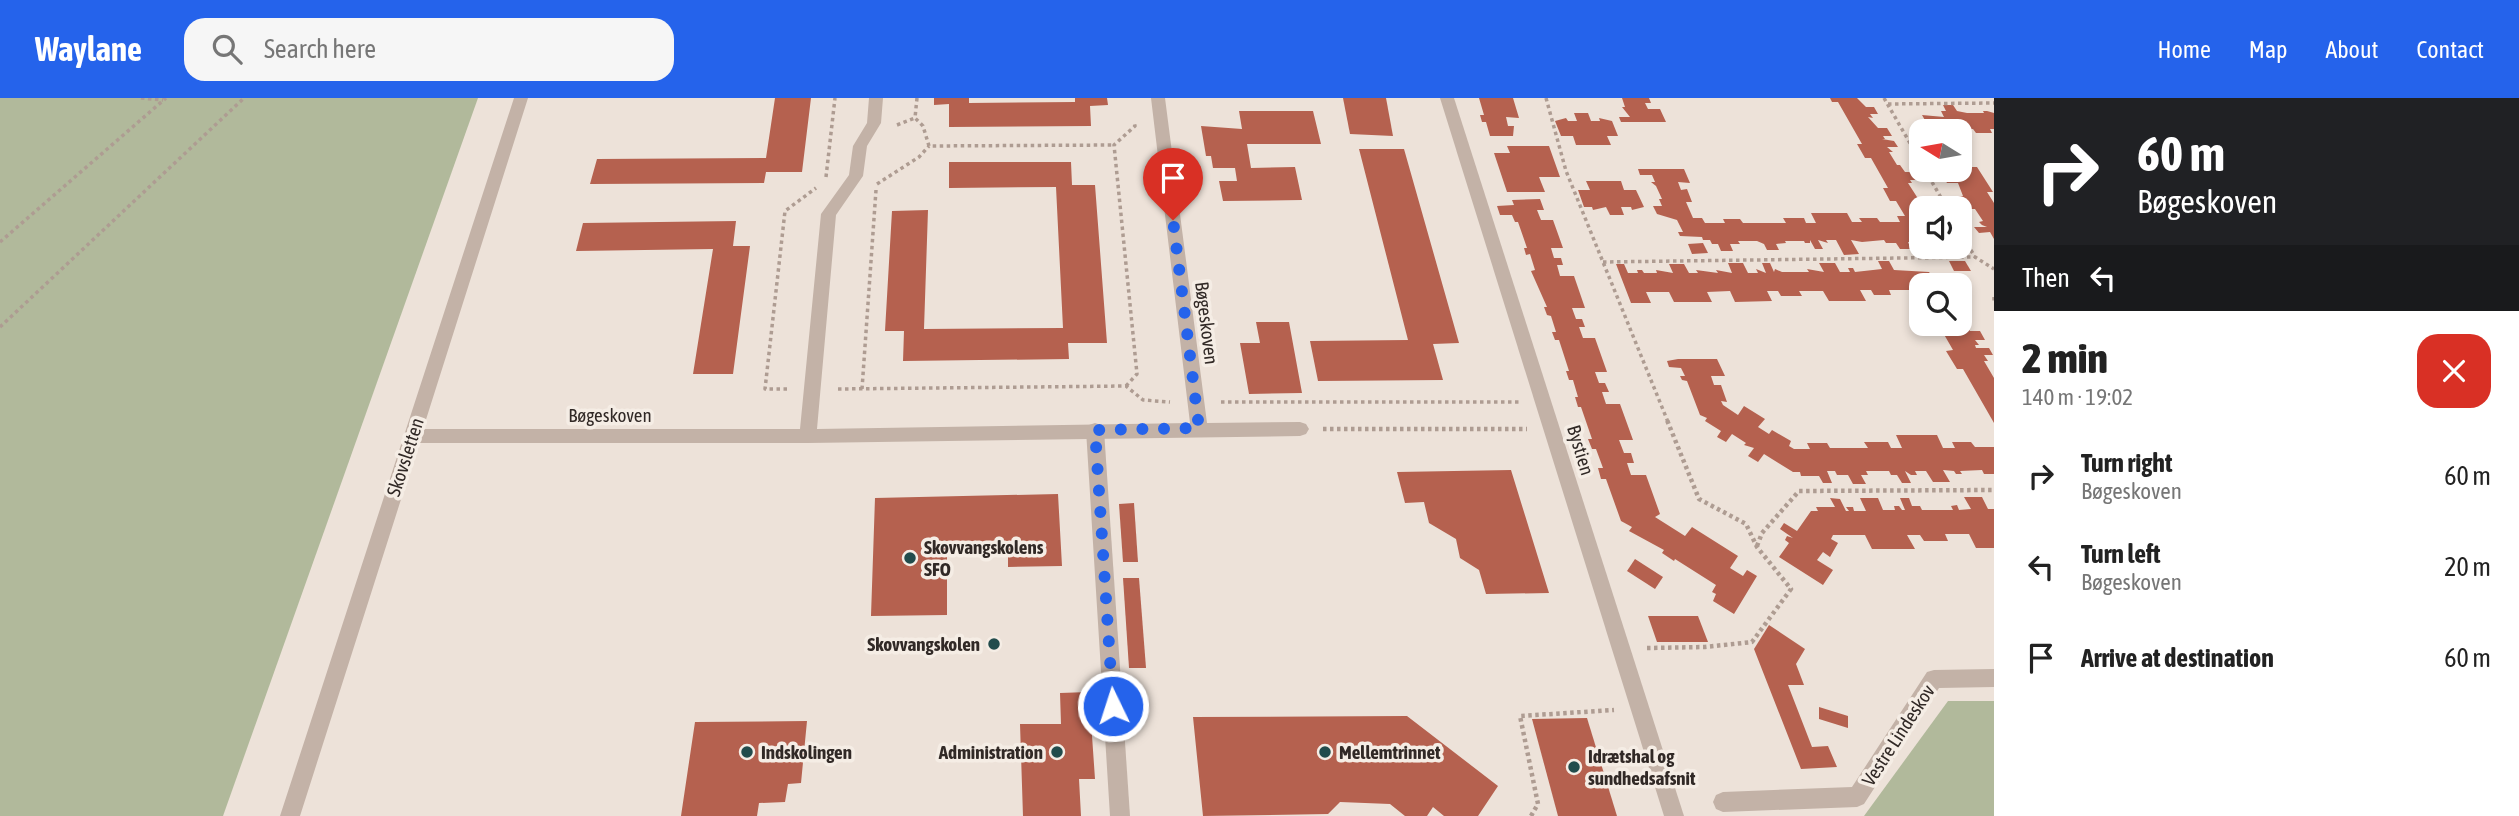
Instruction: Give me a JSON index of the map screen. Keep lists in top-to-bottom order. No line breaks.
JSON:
{"streets":{"street":["Bøgeskoven","Bystien","Skovsletten","Vestre Lindeskov"]},"crossings":[["Bøgeskoven","Skovsletten"]],"places":["Skovvangskolens SFO","Skovvangskolen","Indskolingen","Administration","Mellemtrinnet","Idrætshal og sundhedsafsnit"],"north":"left","page":{"header":"Waylane","search":"Search here","nav":["Home","Map","About","Contact"],"turn":["60 m","Bøgeskoven"],"then":"Then","heading":["2 min","140 m · 19:02"],"list":[{"name":"Turn right","note":"Bøgeskoven","value":"60 m"},{"name":"Turn left","note":"Bøgeskoven","value":"20 m"},{"name":"Arrive at destination","value":"60 m"}]}}
